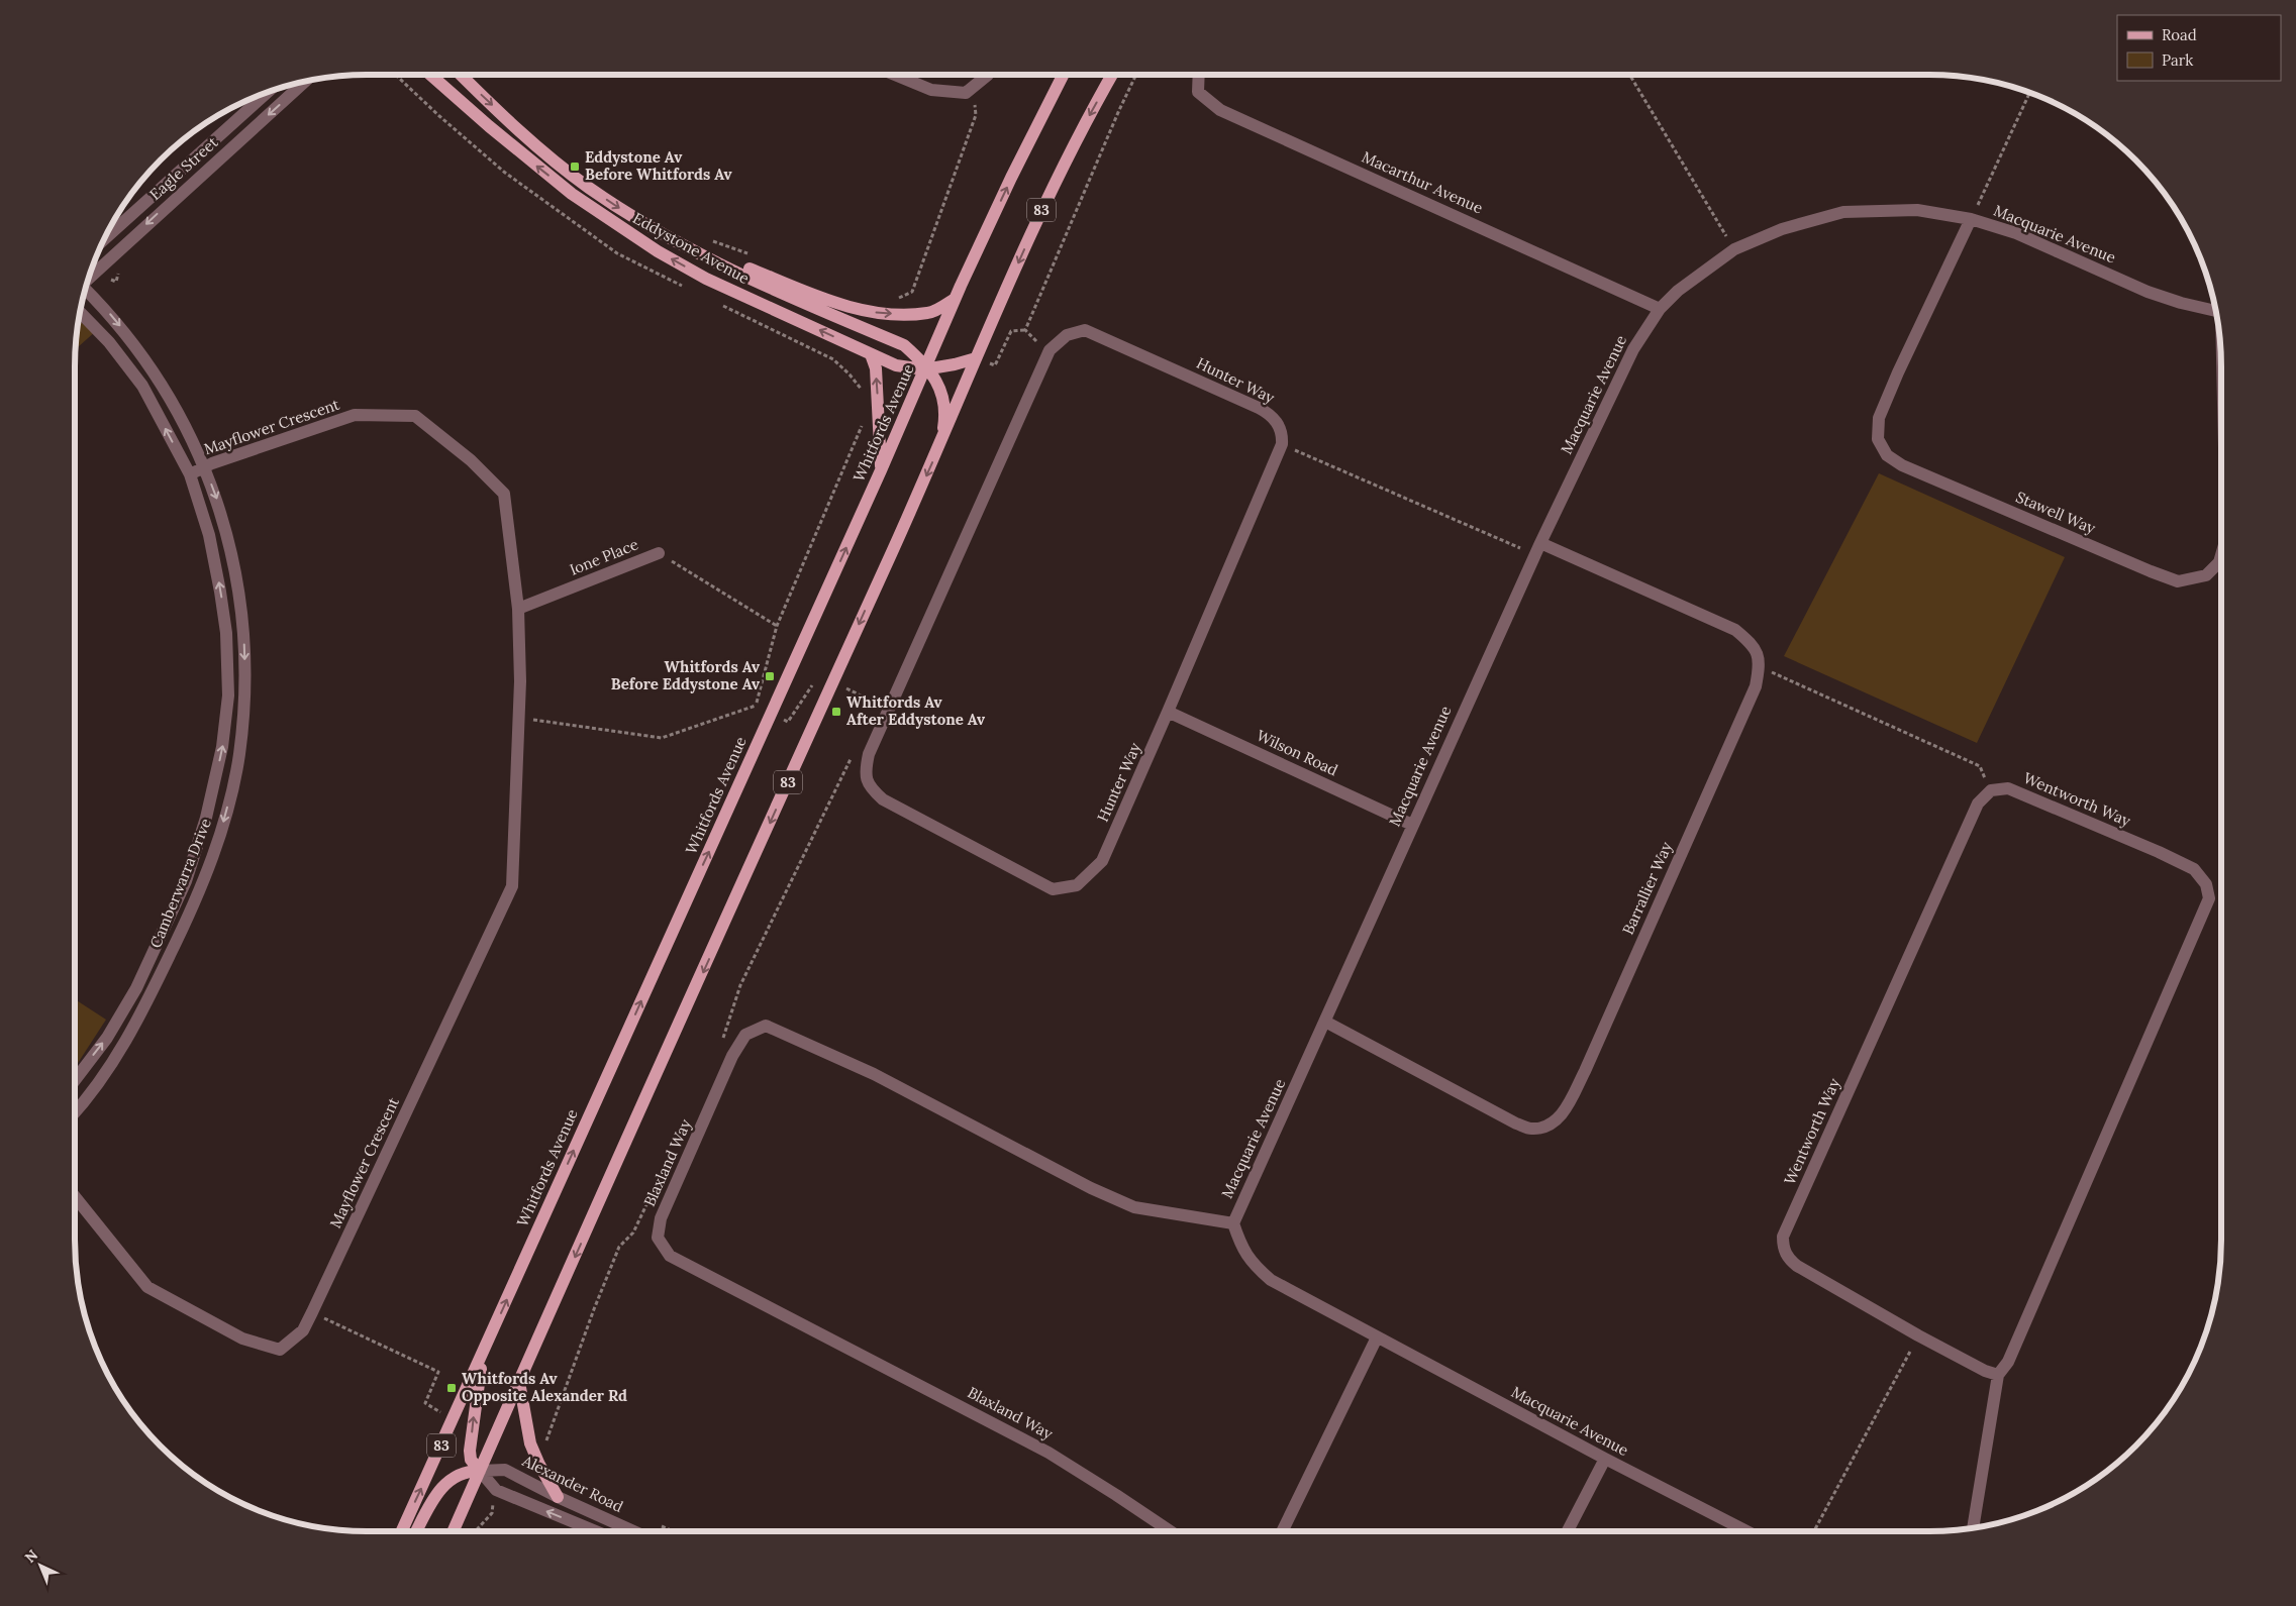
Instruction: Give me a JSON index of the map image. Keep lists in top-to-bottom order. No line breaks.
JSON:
{"streets":{"main road":["83","Eddystone Avenue","Whitfords Avenue"],"street":["Eagle Street","Macarthur Avenue","Macquarie Avenue","Hunter Way","Mayflower Crescent","Stawell Way","Ione Place","Wilson Road","Wentworth Way","Camberwarra Drive","Barrallier Way","Blaxland Way","Alexander Road"]},"crossings":[["Macarthur Avenue","Macquarie Avenue"],["83","Eddystone Avenue"],["83","Alexander Road"],["Macquarie Avenue","Stawell Way"],["Macquarie Avenue","Wilson Road"],["Macquarie Avenue","Barrallier Way"],["Macquarie Avenue","Blaxland Way"],["Eddystone Avenue","Whitfords Avenue"],["Hunter Way","Wilson Road"],["Mayflower Crescent","Ione Place"],["Mayflower Crescent","Camberwarra Drive"]],"places":{"transit":["Eddystone Av Before Whitfords Av","Whitfords Av Before Eddystone Av","Whitfords Av After Eddystone Av","Whitfords Av Opposite Alexander Rd"]},"legend":["Road","Park"],"north":"top left"}
